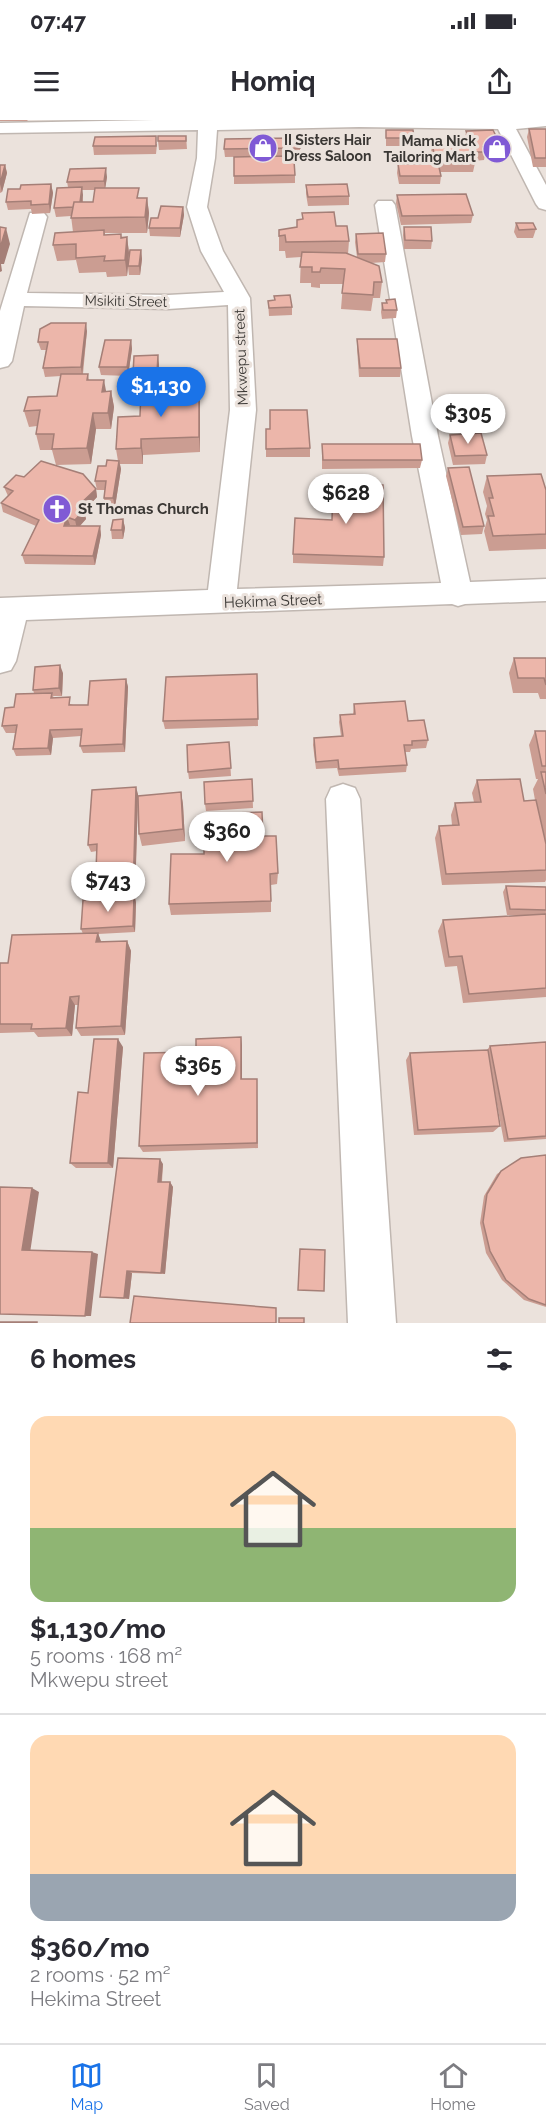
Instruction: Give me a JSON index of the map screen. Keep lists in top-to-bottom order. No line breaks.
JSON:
{"streets":{"street":["Msikiti Street","Mkwepu street","Hekima Street"]},"crossings":[["Msikiti Street","Mkwepu street"],["Mkwepu street","Hekima Street"]],"places":{"shop":["II Sisters Hair Dress Saloon","Mama Nick Tailoring Mart"],"church":["St Thomas Church"]},"page":{"status":"07:47","header":"Homiq","price":["$1,130","$305","$628","$360","$743","$365"],"heading":"6 homes","list":[{"name":"$1,130/mo","note":"5 rooms · 168 m² · Mkwepu street"},{"name":"$360/mo","note":"2 rooms · 52 m² · Hekima Street"}],"tabs":["Map","Saved","Home"]}}
